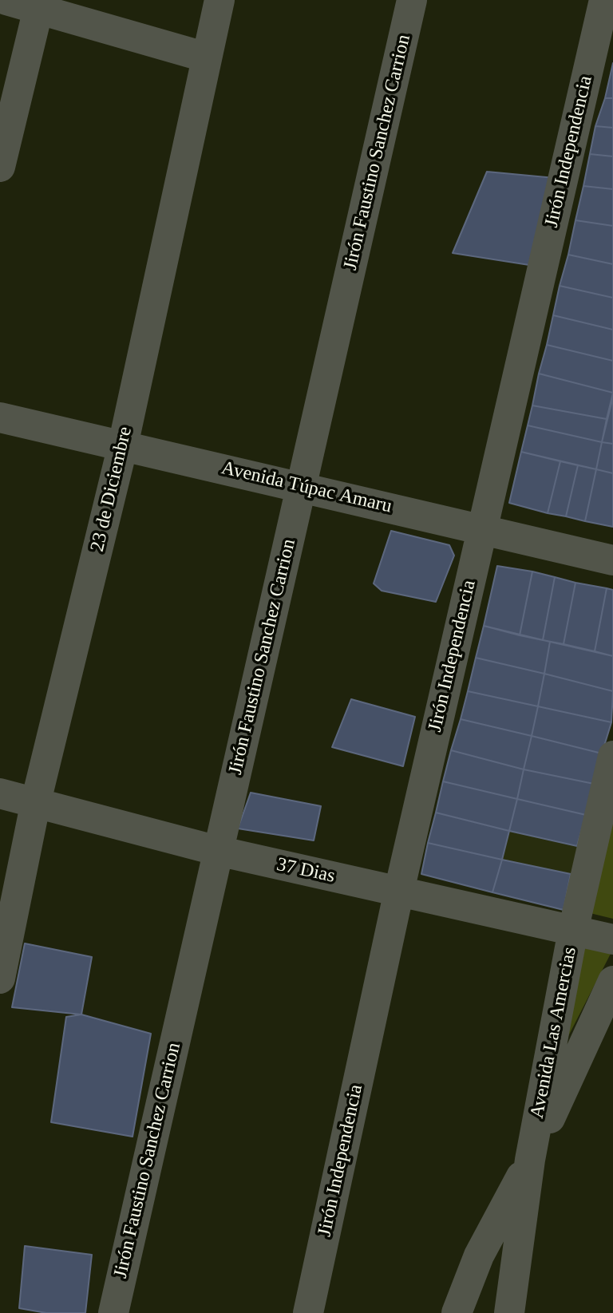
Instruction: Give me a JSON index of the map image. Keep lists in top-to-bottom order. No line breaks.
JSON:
{"streets":{"street":["Jirón Independencia","Jirón Faustino Sanchez Carrion","Avenida Túpac Amaru","23 de Diciembre","37 Dias","Avenida Las Amercias"]},"crossings":[["Jirón Independencia","Avenida Túpac Amaru"],["Jirón Independencia","37 Dias"],["Jirón Faustino Sanchez Carrion","Avenida Túpac Amaru"],["Jirón Faustino Sanchez Carrion","37 Dias"],["Avenida Túpac Amaru","23 de Diciembre"],["23 de Diciembre","37 Dias"],["37 Dias","Avenida Las Amercias"]]}
